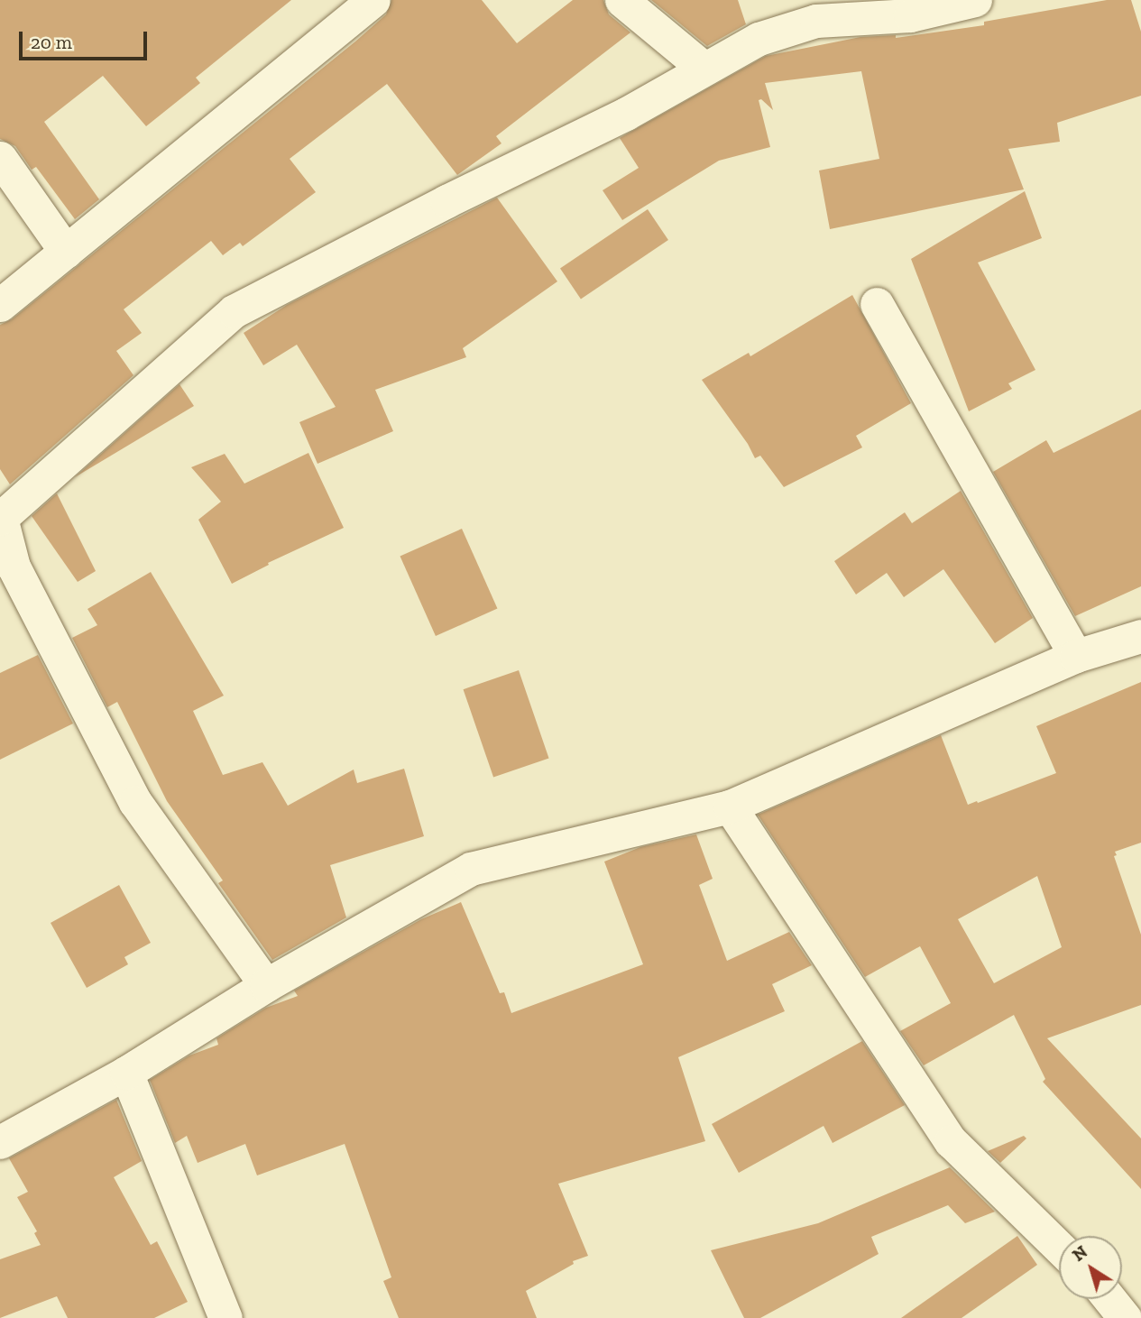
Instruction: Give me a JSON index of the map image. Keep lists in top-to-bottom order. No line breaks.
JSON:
{"scale_bar":"20 m","north":"top left"}
